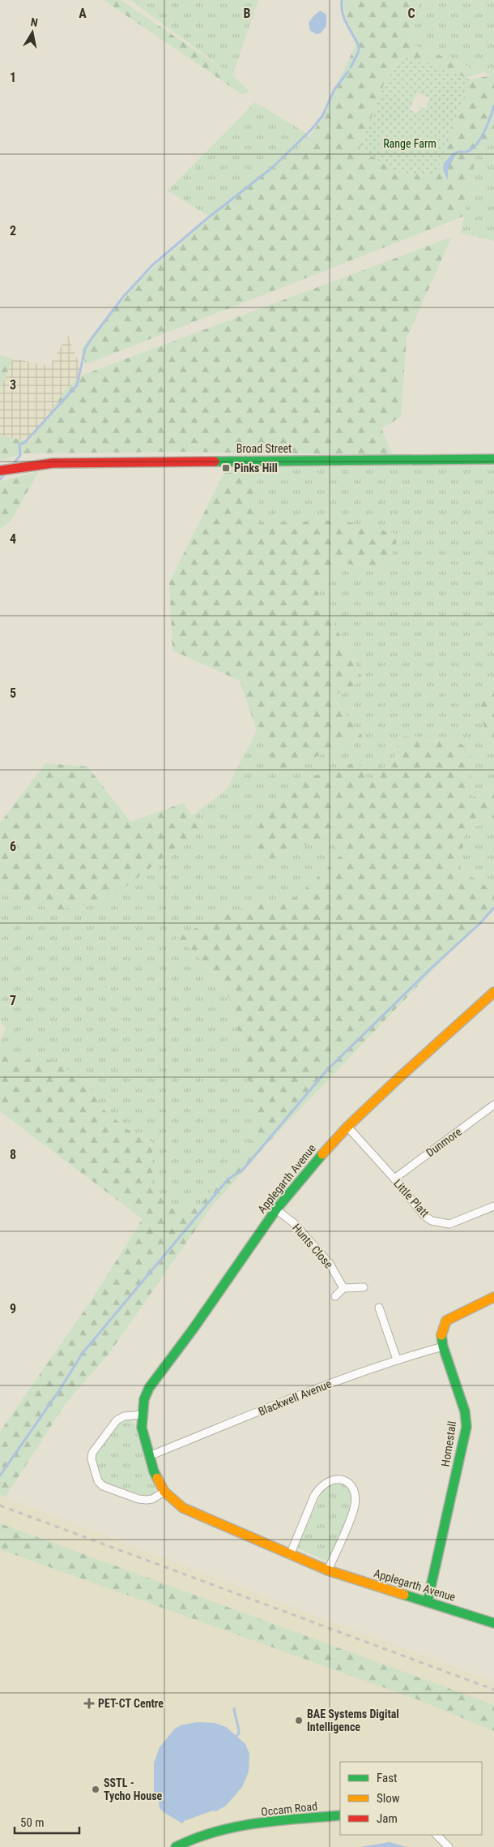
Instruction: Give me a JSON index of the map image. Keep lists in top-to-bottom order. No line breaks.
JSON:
{"streets":{"street":["Broad Street","Dunmore","Applegarth Avenue","Little Platt","Hunts Close","Blackwell Avenue","Homestall","Occam Road"]},"crossings":[["Dunmore","Little Platt"],["Applegarth Avenue","Little Platt"],["Applegarth Avenue","Hunts Close"],["Applegarth Avenue","Blackwell Avenue"],["Applegarth Avenue","Homestall"],["Blackwell Avenue","Homestall"]],"parks":["Range Farm"],"places":{"transit":["Pinks Hill"],"health":["PET-CT Centre"],"other":["BAE Systems Digital Intelligence","SSTL - Tycho House"]},"legend":["Fast","Slow","Jam"],"scale_bar":"50 m","north":"top","grid":{"columns":["A","B","C"],"rows":["1","2","3","4","5","6","7","8","9"]}}
